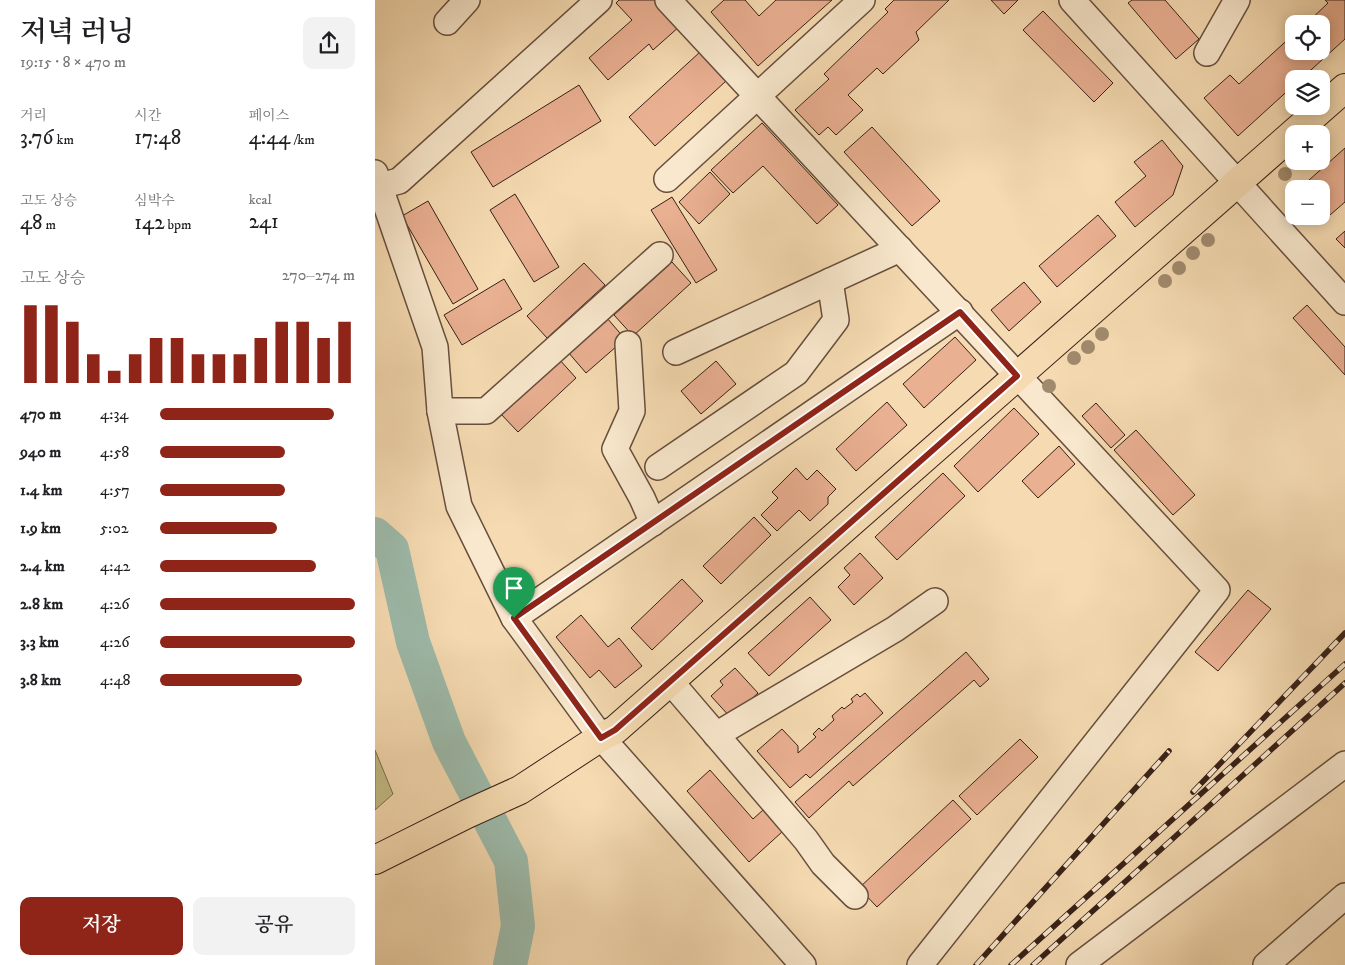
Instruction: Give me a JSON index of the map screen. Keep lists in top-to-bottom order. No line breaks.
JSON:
{"page":{"heading":["저녁 러닝","19:15 · 8 × 470 m"],"map_buttons":["+","−"],"stats":[["거리","3.76 km"],["시간","17:48"],["페이스","4:44 /km"],["고도 상승","48 m"],["심박수","142 bpm"],["kcal","241"]],"chart":["고도 상승","270–274 m"],"list":[{"name":"470 m","note":"4:34"},{"name":"940 m","note":"4:58"},{"name":"1.4 km","note":"4:57"},{"name":"1.9 km","note":"5:02"},{"name":"2.4 km","note":"4:42"},{"name":"2.8 km","note":"4:26"},{"name":"3.3 km","note":"4:26"},{"name":"3.8 km","note":"4:48"}],"buttons":["저장","공유"]}}
